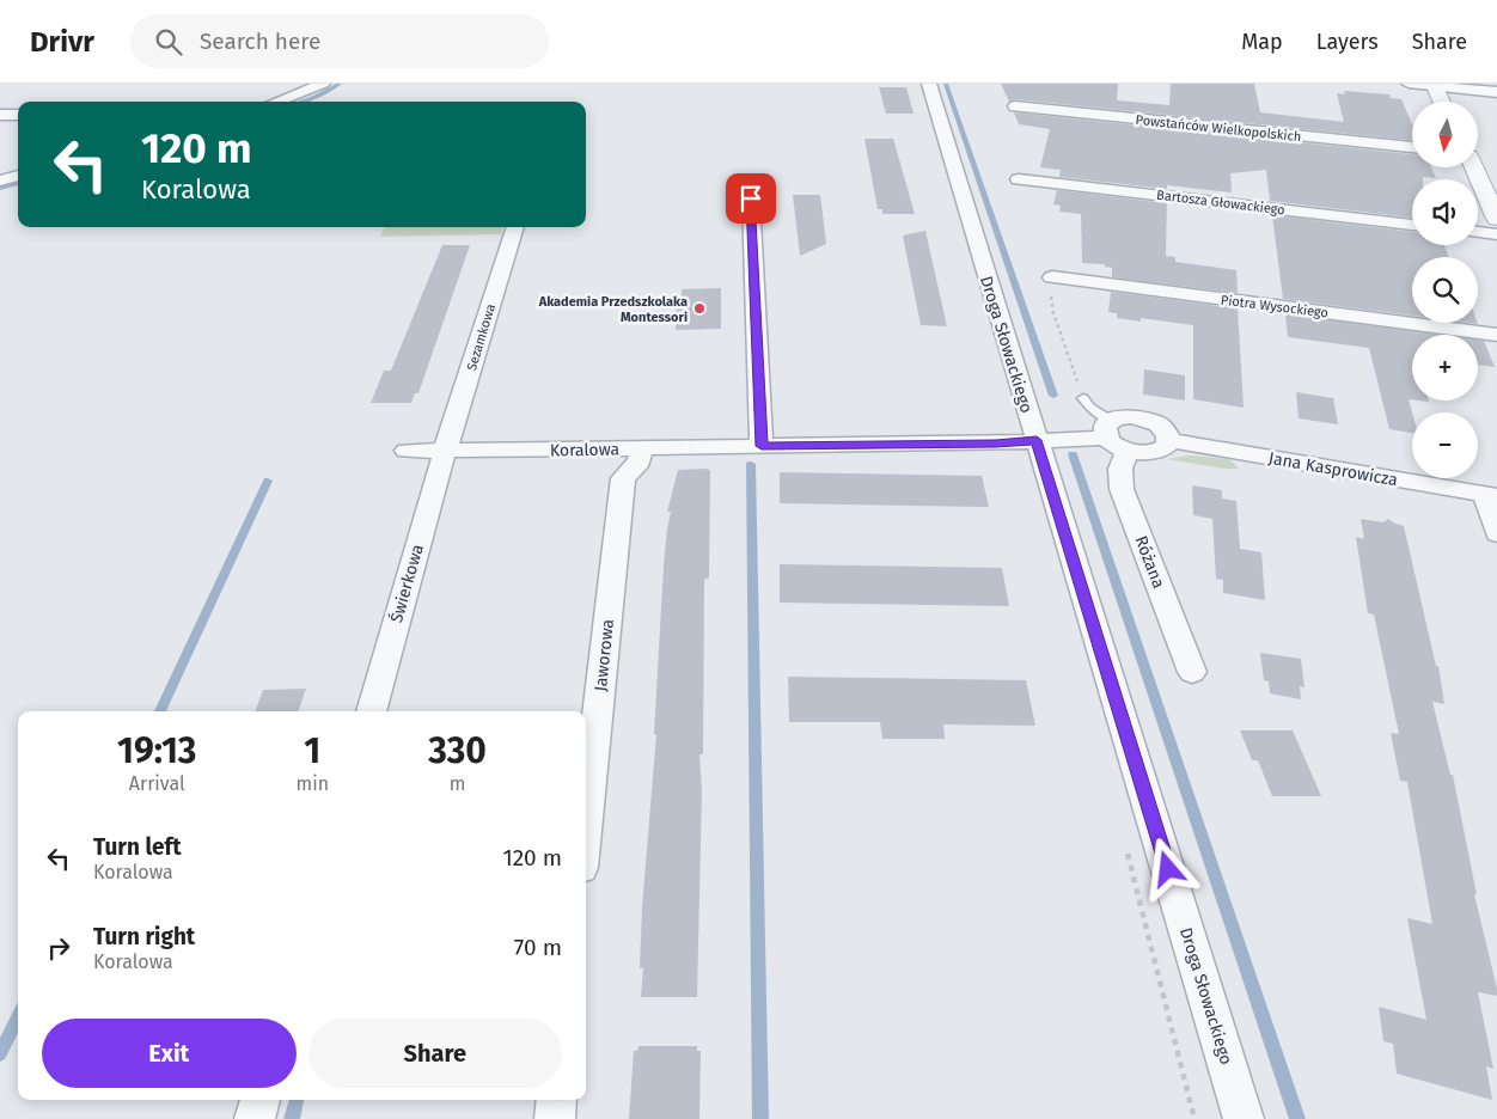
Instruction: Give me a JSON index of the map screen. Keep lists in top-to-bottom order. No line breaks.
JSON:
{"streets":{"street":["Powstańców Wielkopolskich","Bartosza Głowackiego","Piotra Wysockiego","Sezamkowa","Droga Słowackiego","Koralowa","Jana Kasprowicza","Różana","Świerkowa","Jaworowa"]},"crossings":[["Sezamkowa","Koralowa"],["Sezamkowa","Świerkowa"],["Droga Słowackiego","Koralowa"],["Koralowa","Świerkowa"],["Koralowa","Jaworowa"]],"places":["Akademia Przedszkolaka Montessori"],"north":"bottom","page":{"header":"Drivr","search":"Search here","nav":["Map","Layers","Share"],"map_buttons":["+","−"],"turn":["120 m","Koralowa"],"eta":["19:13","Arrival","1","min","330","m"],"list":[{"name":"Turn left","note":"Koralowa","value":"120 m"},{"name":"Turn right","note":"Koralowa","value":"70 m"}],"buttons":["Exit","Share"]}}
